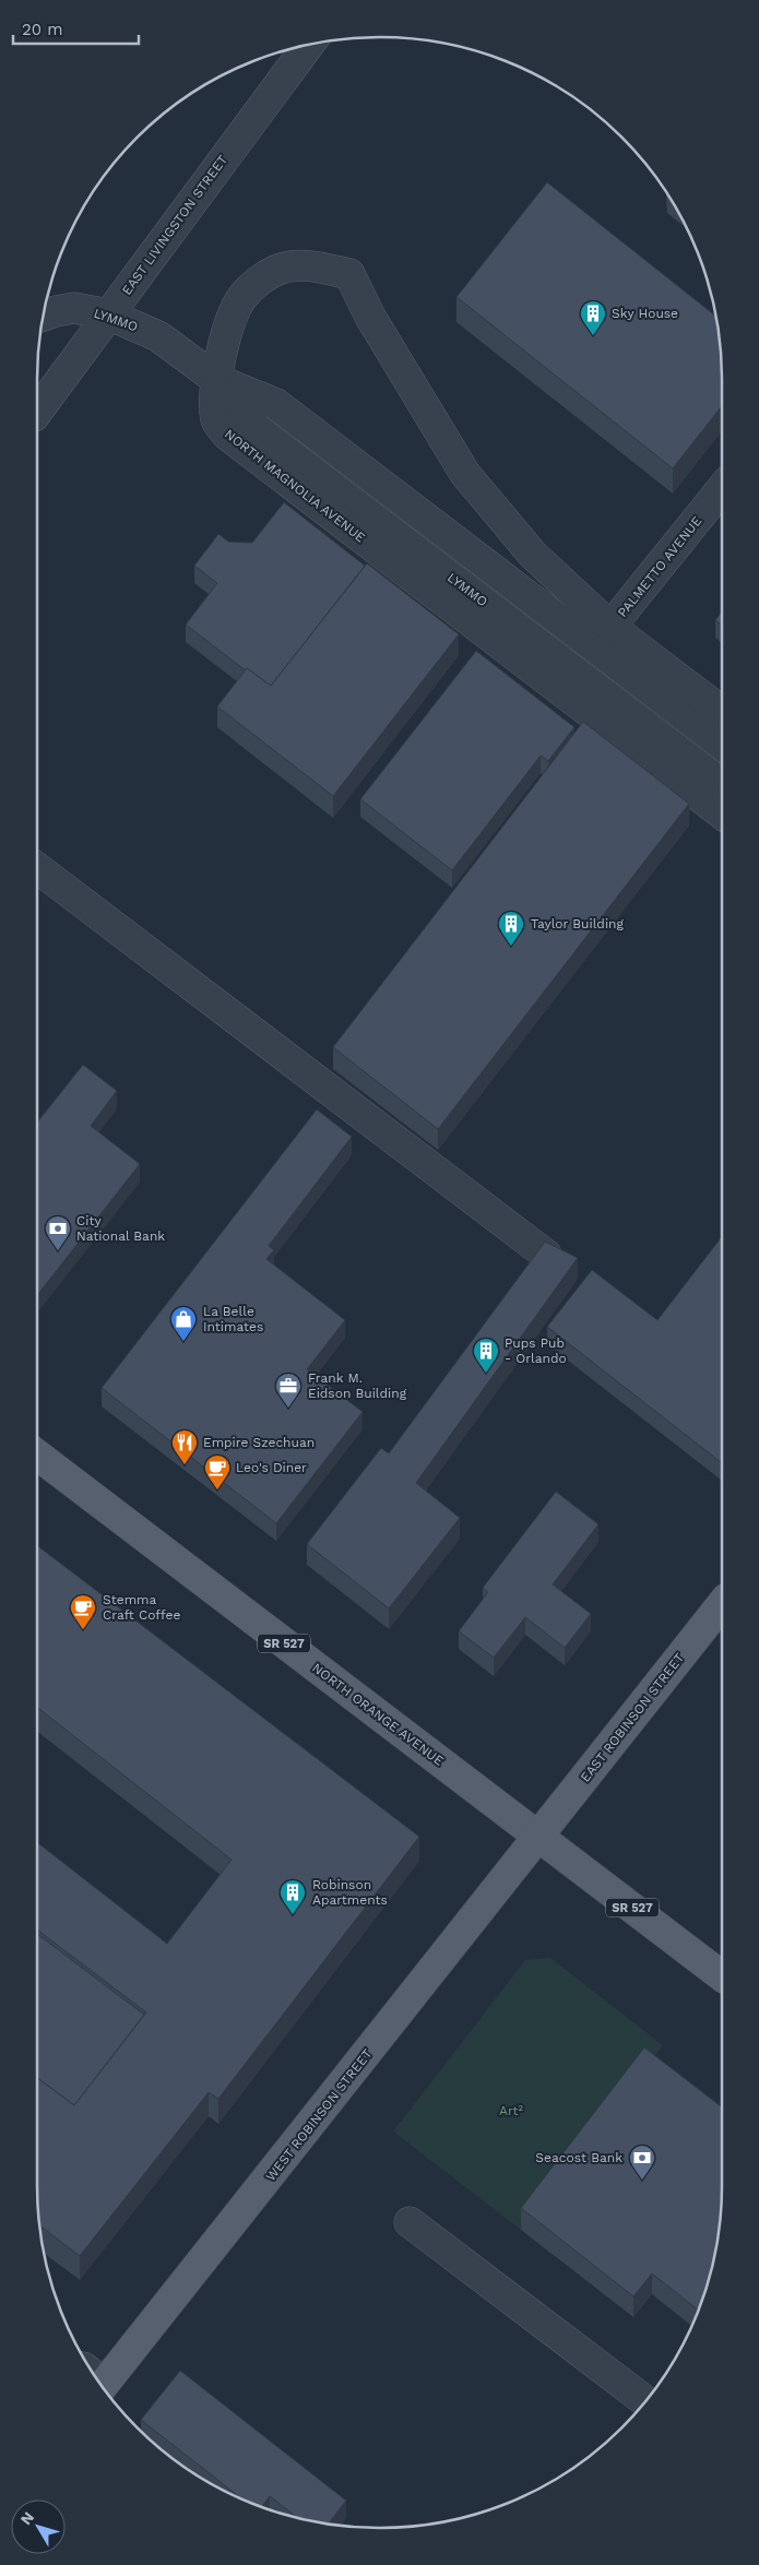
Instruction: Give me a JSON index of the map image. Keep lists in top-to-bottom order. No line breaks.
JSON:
{"streets":{"main road":["SR 527","NORTH ORANGE AVENUE","EAST ROBINSON STREET","WEST ROBINSON STREET"],"street":["EAST LIVINGSTON STREET","LYMMO","NORTH MAGNOLIA AVENUE","PALMETTO AVENUE"]},"crossings":[["EAST LIVINGSTON STREET","LYMMO"],["LYMMO","NORTH MAGNOLIA AVENUE"],["NORTH MAGNOLIA AVENUE","PALMETTO AVENUE"],["NORTH ORANGE AVENUE","EAST ROBINSON STREET"],["NORTH ORANGE AVENUE","WEST ROBINSON STREET"],["EAST ROBINSON STREET","WEST ROBINSON STREET"]],"parks":["Art²"],"places":{"building":["Sky House","Taylor Building","Pups Pub - Orlando","Robinson Apartments"],"bank":["City National Bank","Seacost Bank"],"shop":["La Belle Intimates"],"office":["Frank M. Eidson Building"],"restaurant":["Empire Szechuan"],"cafe":["Leo's Diner","Stemma Craft Coffee"]},"scale_bar":"20 m","north":"top left"}
